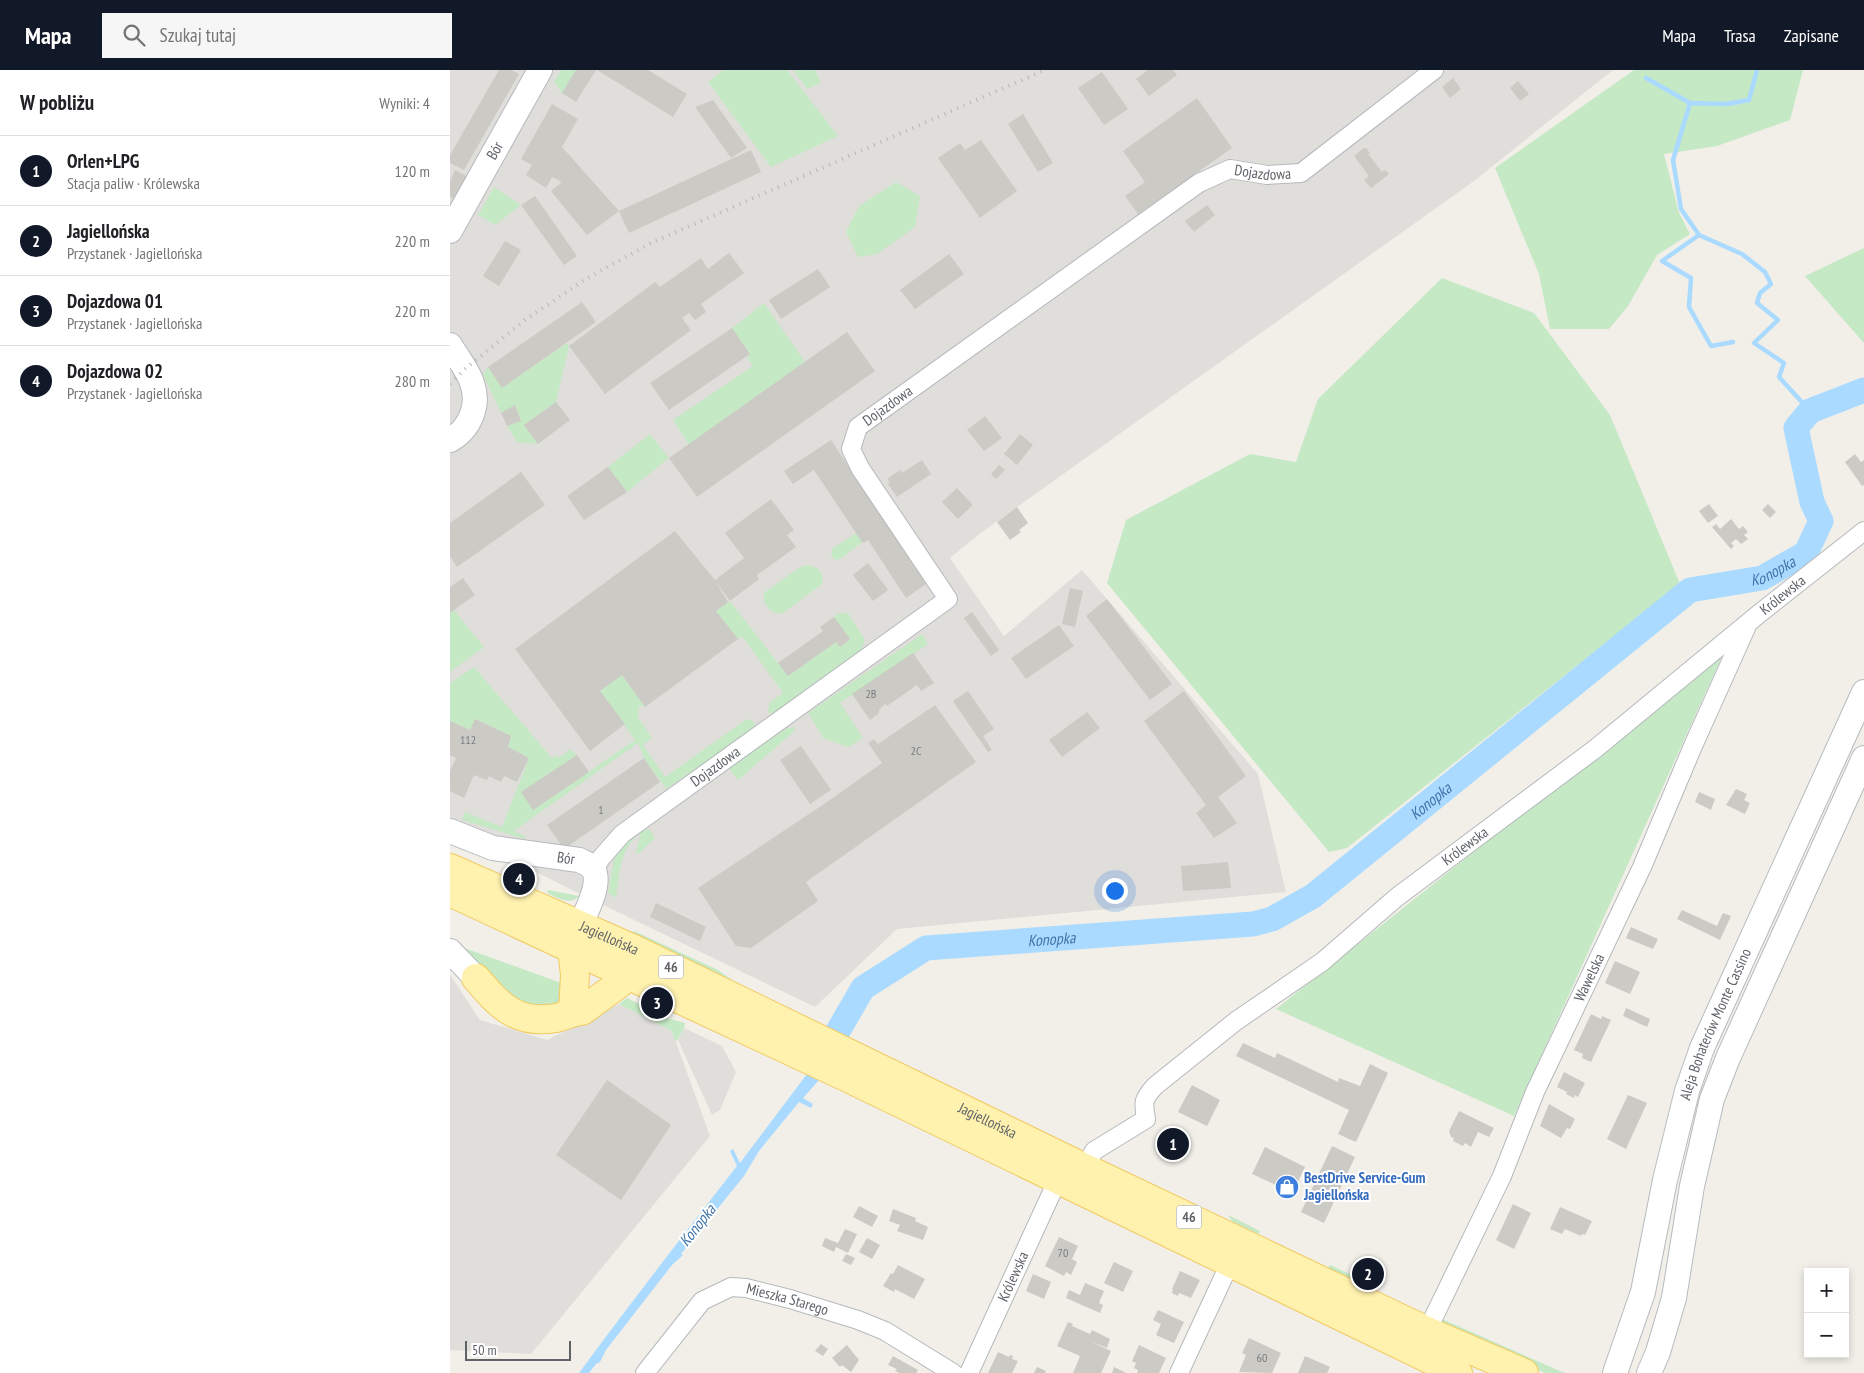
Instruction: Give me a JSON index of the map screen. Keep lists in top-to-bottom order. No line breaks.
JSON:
{"streets":{"main road":["Bór","Jagiellońska","46","Aleja Bohaterów Monte Cassino"],"street":["Dojazdowa","Królewska","Wawelska","Mieszka Starego"]},"crossings":[["Bór","Dojazdowa"],["Bór","Jagiellońska"],["Królewska","Jagiellońska"],["Królewska","Wawelska"],["Jagiellońska","Wawelska"]],"water":["Konopka"],"places":{"shop":["BestDrive Service-Gum Jagiellońska"]},"house_numbers":["2B","112","2C","1","70","60"],"scale_bar":"50 m","page":{"header":"Mapa","search":"Szukaj tutaj","nav":["Mapa","Trasa","Zapisane"],"heading":["W pobliżu","Wyniki: 4"],"list":[{"mark":"1","name":"Orlen+LPG","note":"Stacja paliw · Królewska","value":"120 m"},{"mark":"2","name":"Jagiellońska","note":"Przystanek · Jagiellońska","value":"220 m"},{"mark":"3","name":"Dojazdowa 01","note":"Przystanek · Jagiellońska","value":"220 m"},{"mark":"4","name":"Dojazdowa 02","note":"Przystanek · Jagiellońska","value":"280 m"}],"pins":["4","3","1","2"],"map_buttons":["+","−"],"scale":"50 m"}}
